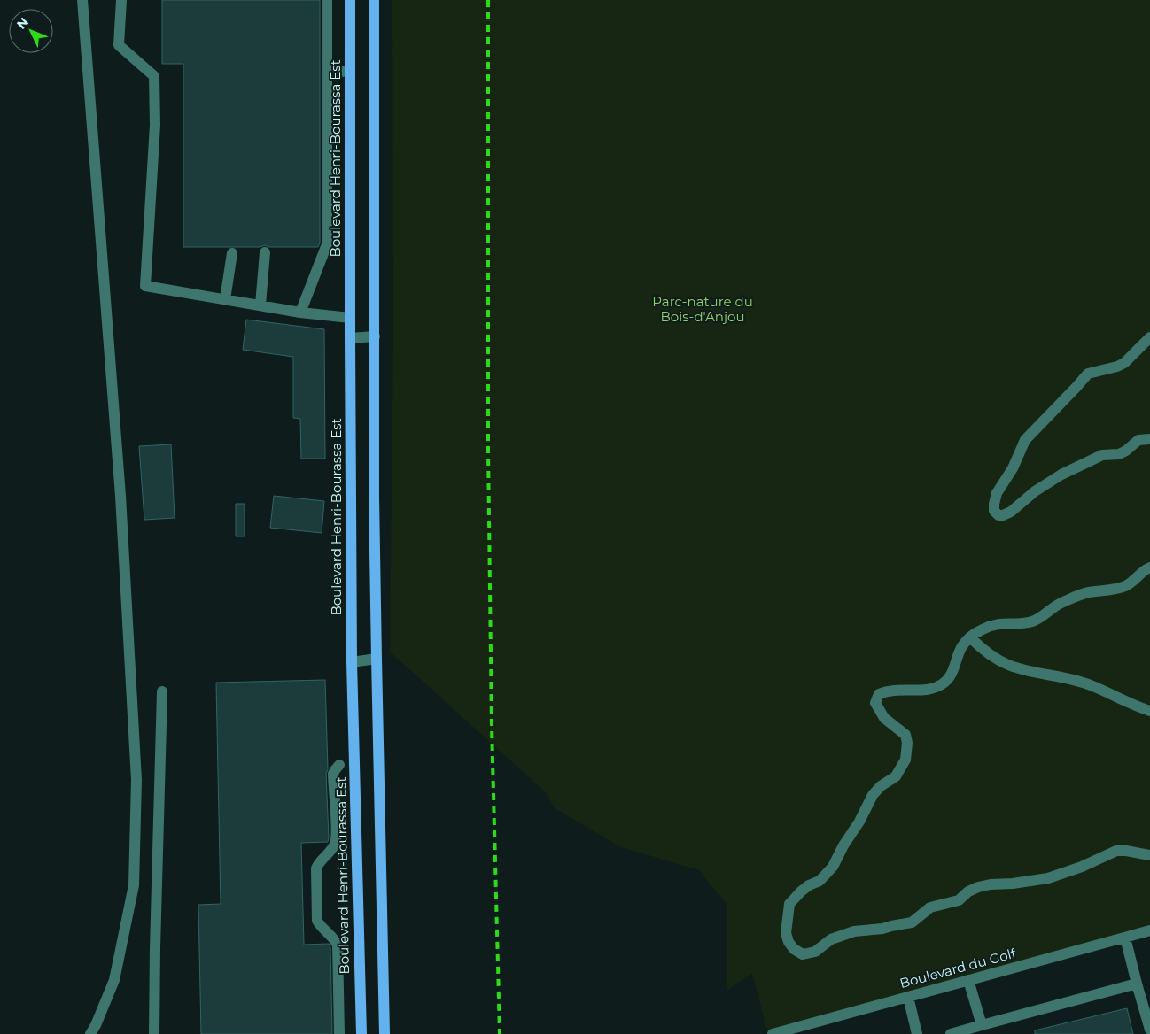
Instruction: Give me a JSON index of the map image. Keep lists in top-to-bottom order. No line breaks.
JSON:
{"streets":{"main road":["Boulevard Henri-Bourassa Est"],"street":["Boulevard du Golf"]},"parks":["Parc-nature du Bois-d'Anjou"],"north":"top left"}
